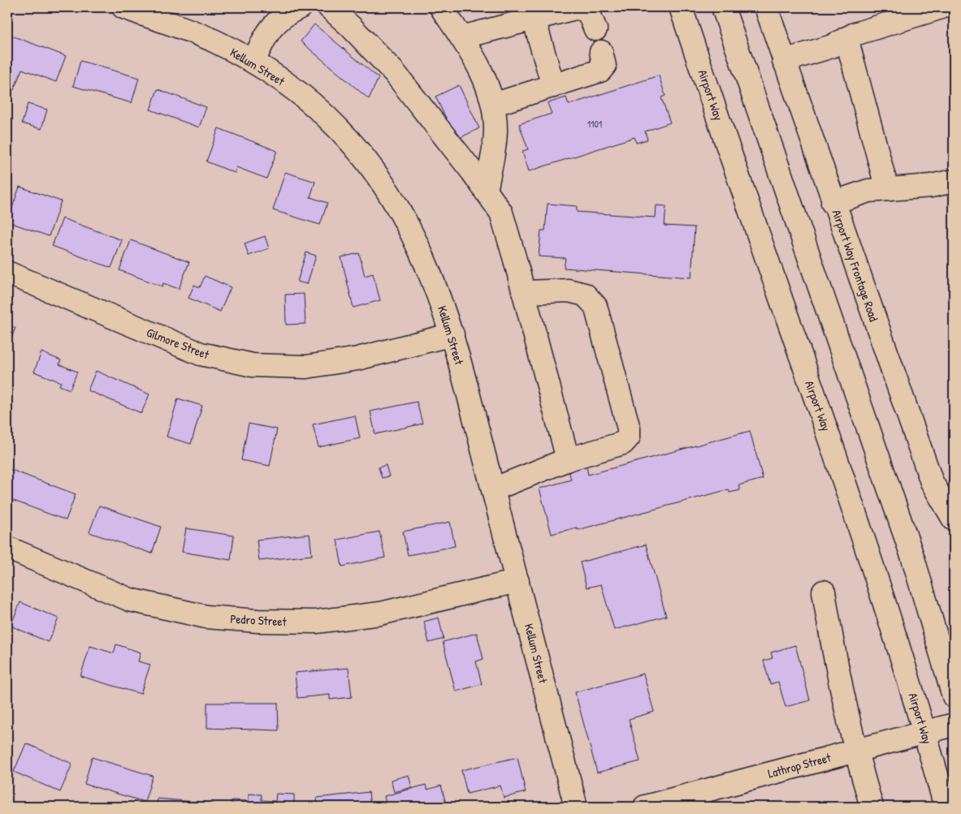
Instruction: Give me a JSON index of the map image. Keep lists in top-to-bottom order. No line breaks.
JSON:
{"streets":{"street":["Kellum Street","Airport Way","Airport Way Frontage Road","Gilmore Street","Pedro Street","Lathrop Street"]},"crossings":[["Kellum Street","Gilmore Street"],["Kellum Street","Pedro Street"],["Airport Way","Lathrop Street"]],"house_numbers":["1101"]}
